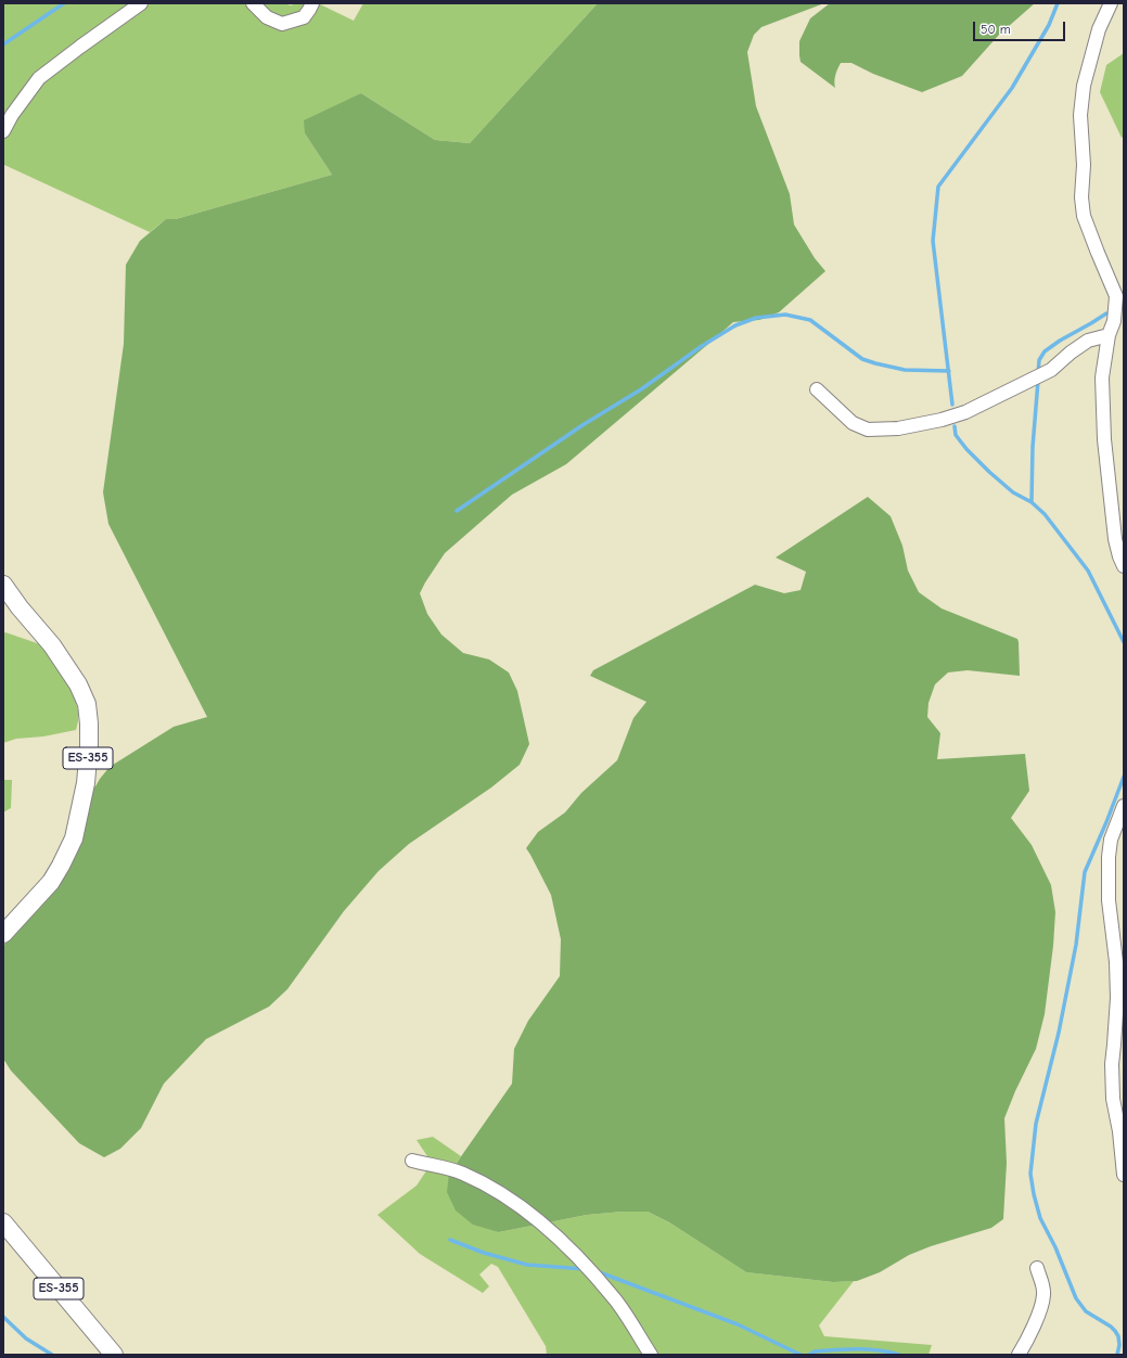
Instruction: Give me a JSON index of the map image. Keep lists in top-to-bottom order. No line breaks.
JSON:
{"streets":{"main road":["ES-355"]},"scale_bar":"50 m"}
